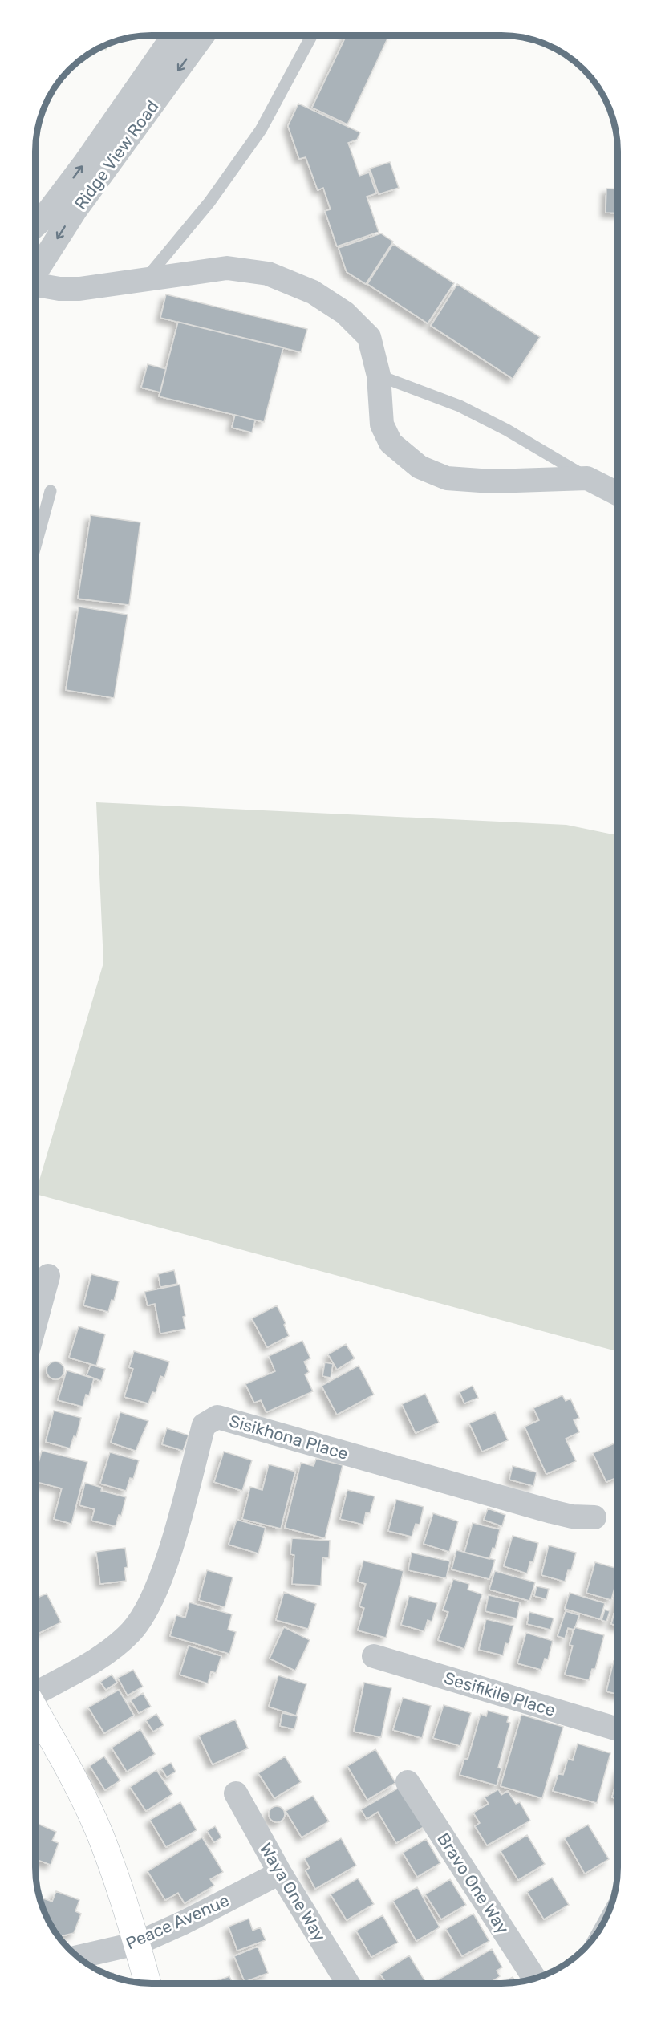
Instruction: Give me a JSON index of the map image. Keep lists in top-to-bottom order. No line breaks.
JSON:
{"streets":{"street":["Ridge View Road","Sisikhona Place","Sesifikile Place","Bravo One Way","Waya One Way","Peace Avenue"]},"crossings":[["Waya One Way","Peace Avenue"]]}
